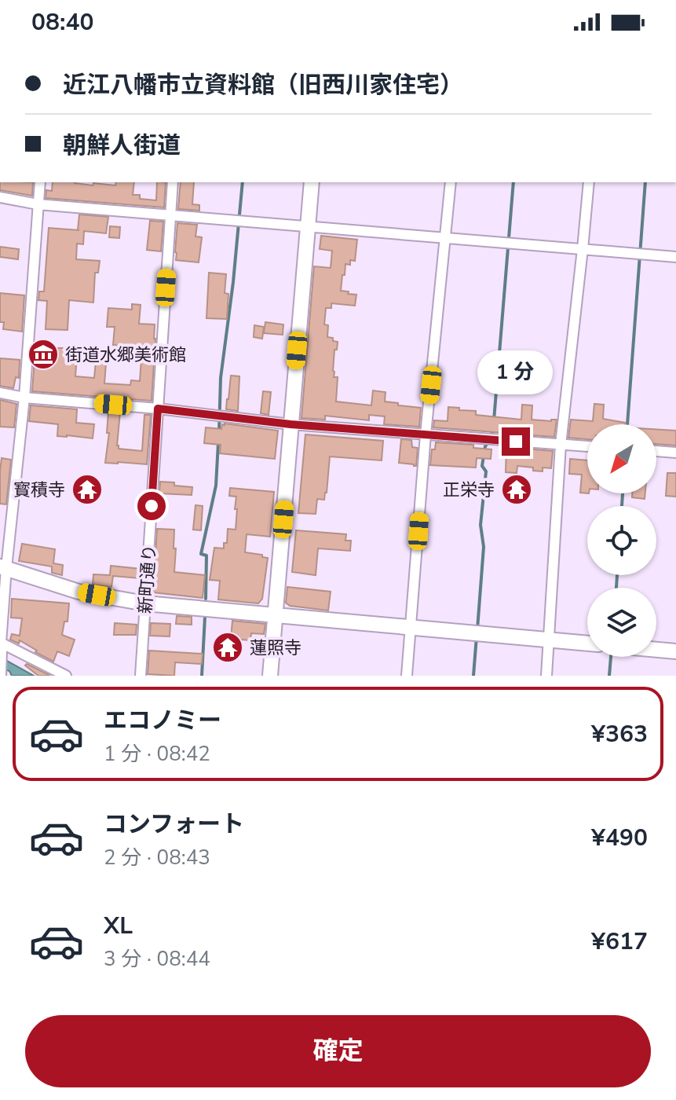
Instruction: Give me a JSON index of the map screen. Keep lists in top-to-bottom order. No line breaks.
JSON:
{"streets":{"street":["新町通り"]},"places":{"museum":["街道水郷美術館"],"temple":["寳積寺","正栄寺","蓮照寺"]},"north":"bottom left","page":{"status":"08:40","banner":["近江八幡市立資料館（旧西川家住宅）","朝鮮人街道"],"bubble":"1 分","list":[{"name":"エコノミー","note":"1 分 · 08:42","value":"¥363"},{"name":"コンフォート","note":"2 分 · 08:43","value":"¥490"},{"name":"XL","note":"3 分 · 08:44","value":"¥617"}],"buttons":"確定"}}
